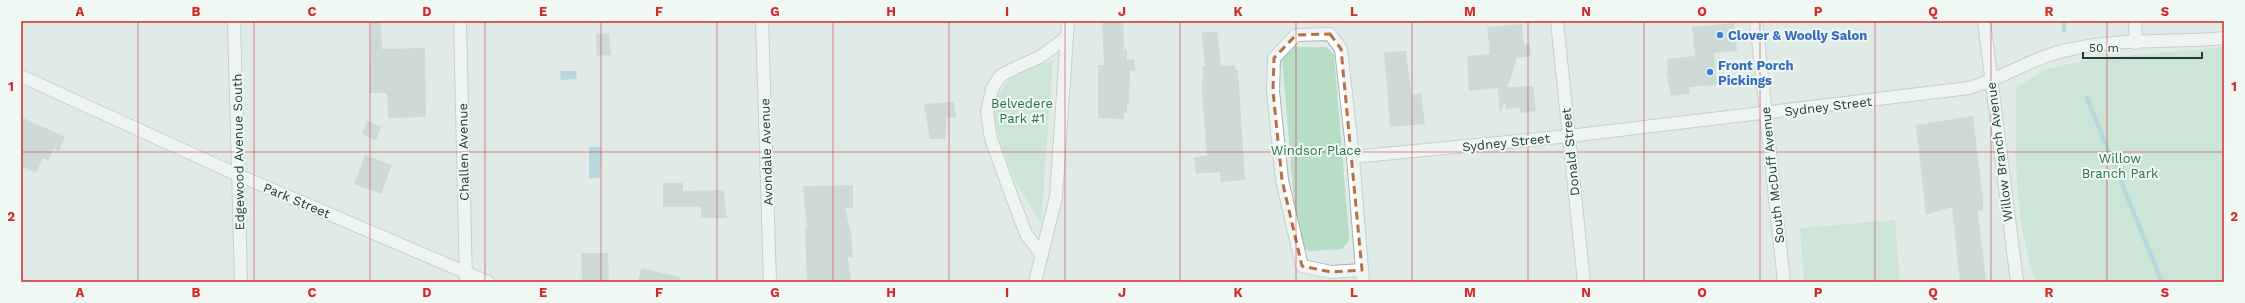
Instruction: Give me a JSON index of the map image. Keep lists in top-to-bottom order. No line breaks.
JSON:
{"streets":{"street":["Sydney Street","Edgewood Avenue South","Challen Avenue","Avondale Avenue","Donald Street","Willow Branch Avenue","South McDuff Avenue","Park Street"]},"crossings":[["Sydney Street","Donald Street"],["Sydney Street","Willow Branch Avenue"],["Sydney Street","South McDuff Avenue"],["Edgewood Avenue South","Park Street"],["Challen Avenue","Park Street"]],"parks":["Belvedere Park #1","Windsor Place","Willow Branch Park"],"places":["Clover & Woolly Salon","Front Porch Pickings"],"scale_bar":"50 m","grid":{"columns":["A","B","C","D","E","F","G","H","I","J","K","L","M","N","O","P","Q","R","S"],"rows":["1","2"]}}
